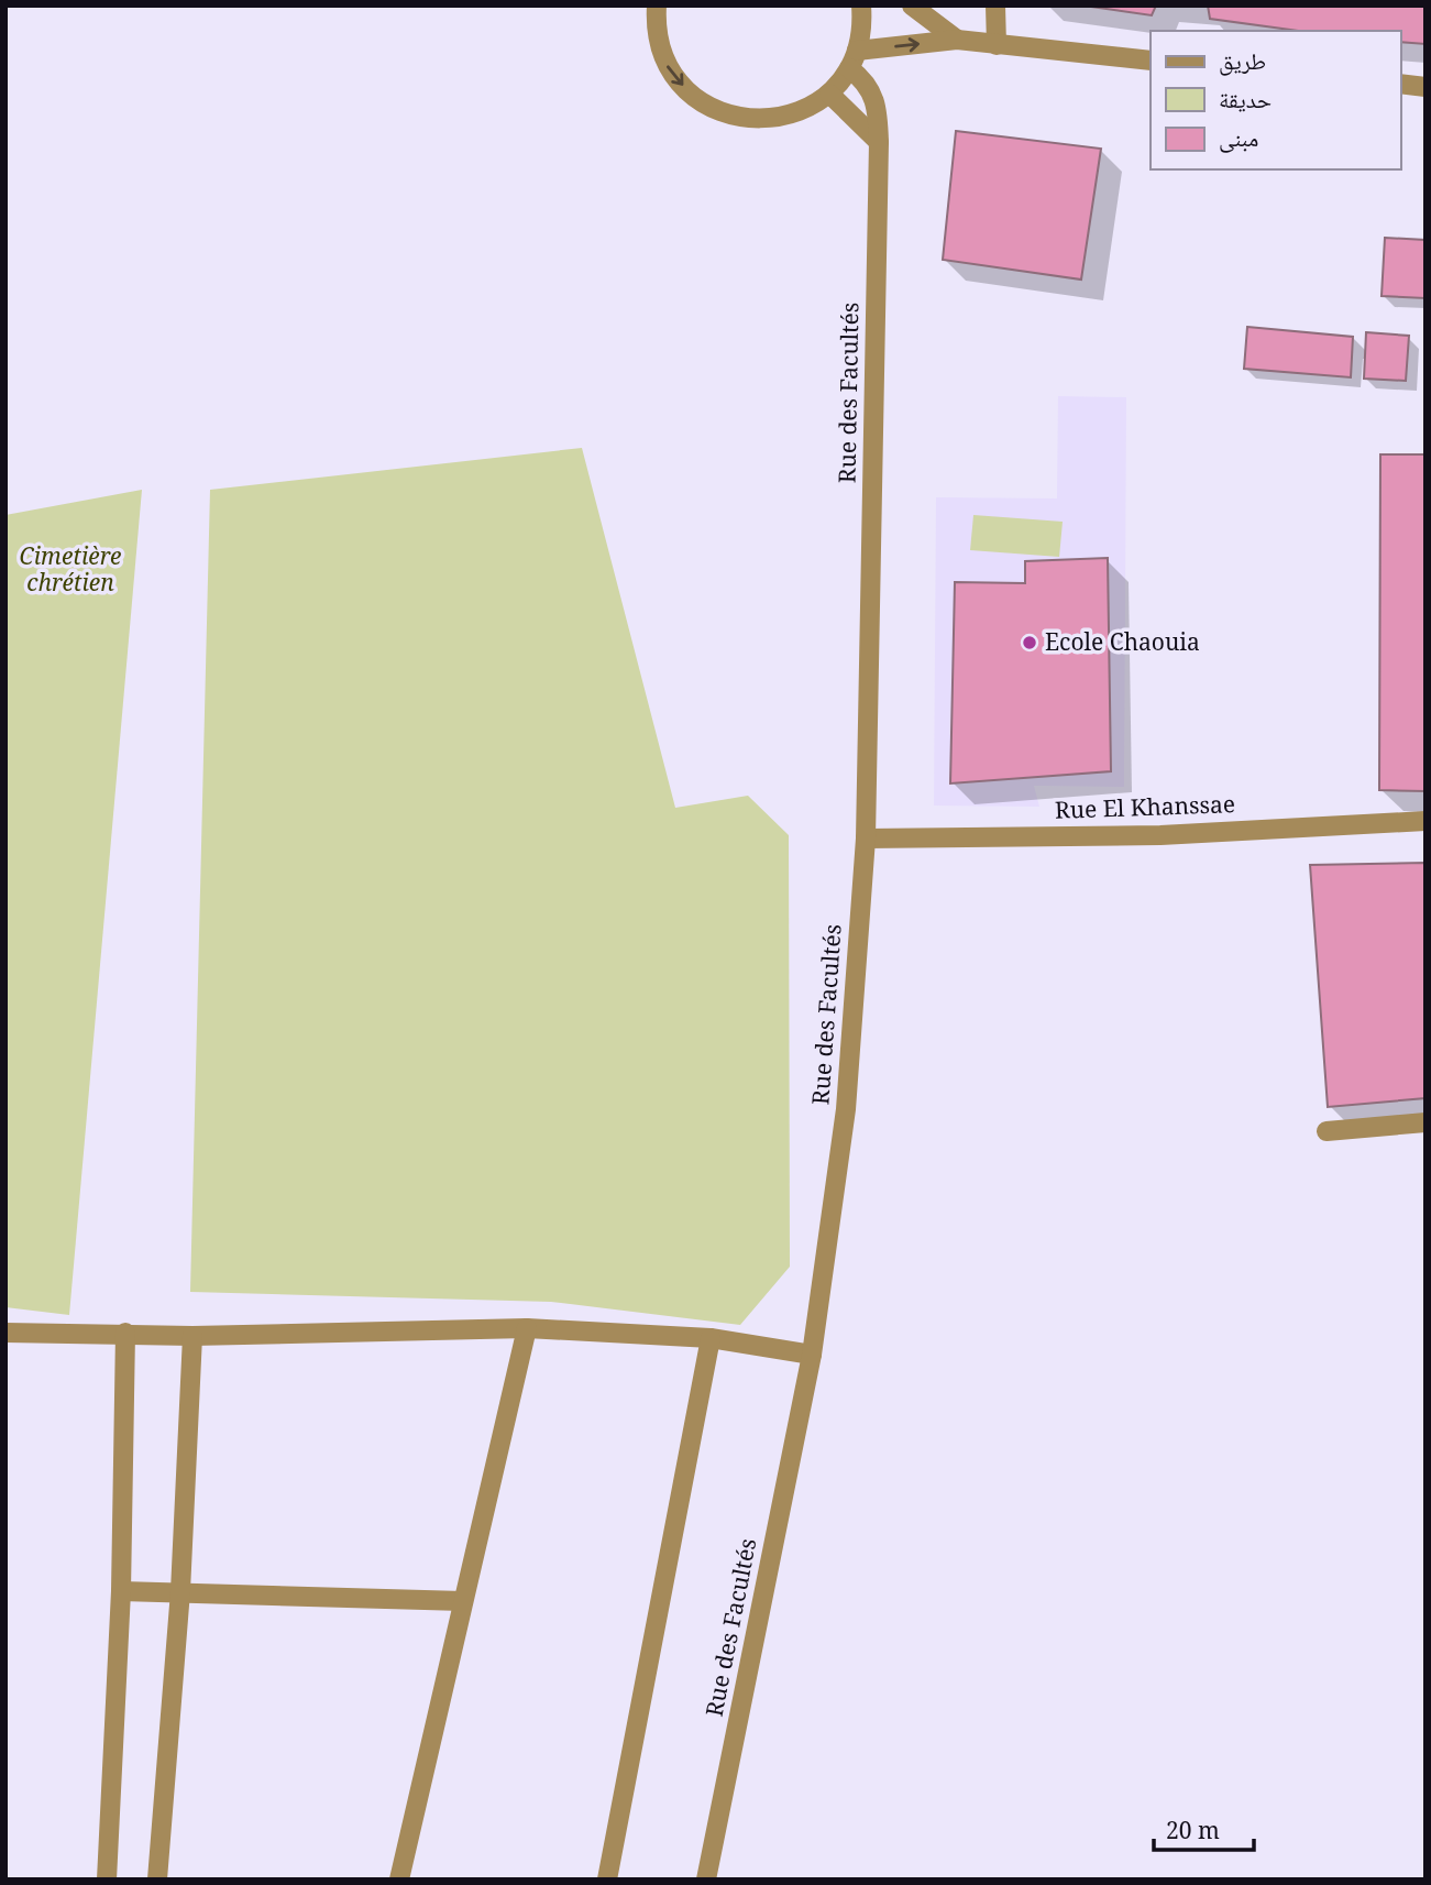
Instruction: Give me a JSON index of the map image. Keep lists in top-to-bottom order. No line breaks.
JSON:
{"streets":{"street":["Rue des Facultés","Rue El Khanssae"]},"crossings":[["Rue des Facultés","Rue El Khanssae"]],"parks":["Cimetière chrétien"],"places":["Ecole Chaouia"],"legend":["طريق","حديقة","مبنى"],"scale_bar":"20 m"}
